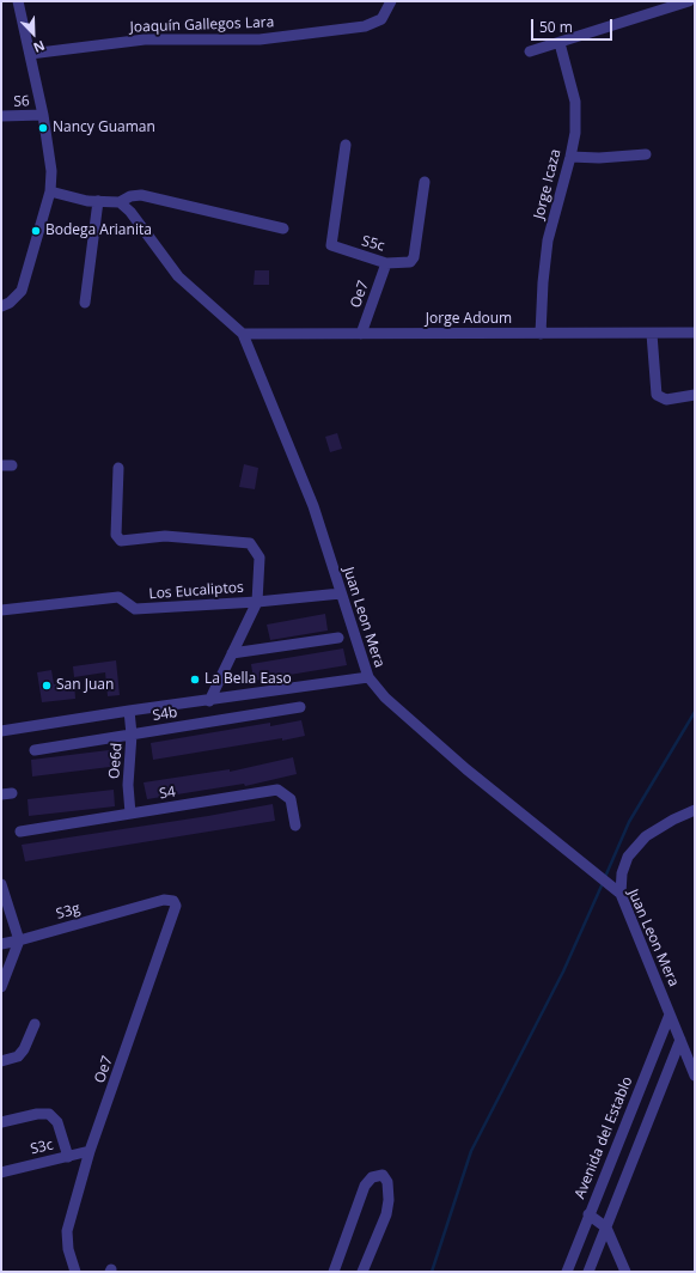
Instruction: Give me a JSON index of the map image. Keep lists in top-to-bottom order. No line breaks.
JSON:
{"streets":{"street":["Joaquín Gallegos Lara","S6","Jorge Icaza","S5c","Oe7","Jorge Adoum","Los Eucaliptos","Juan Leon Mera","S4b","Oe6d","S4","S3g","Avenida del Establo","S3c"]},"crossings":[["Jorge Icaza","Jorge Adoum"],["S5c","Oe7"],["Oe7","Jorge Adoum"],["Oe7","S3g"],["Oe7","S3c"],["Jorge Adoum","Juan Leon Mera"],["Los Eucaliptos","Juan Leon Mera"],["Juan Leon Mera","Avenida del Establo"],["S4b","Oe6d"],["Oe6d","S4"]],"places":["Nancy Guaman","Bodega Arianita","La Bella Easo","San Juan"],"scale_bar":"50 m","north":"bottom right"}
